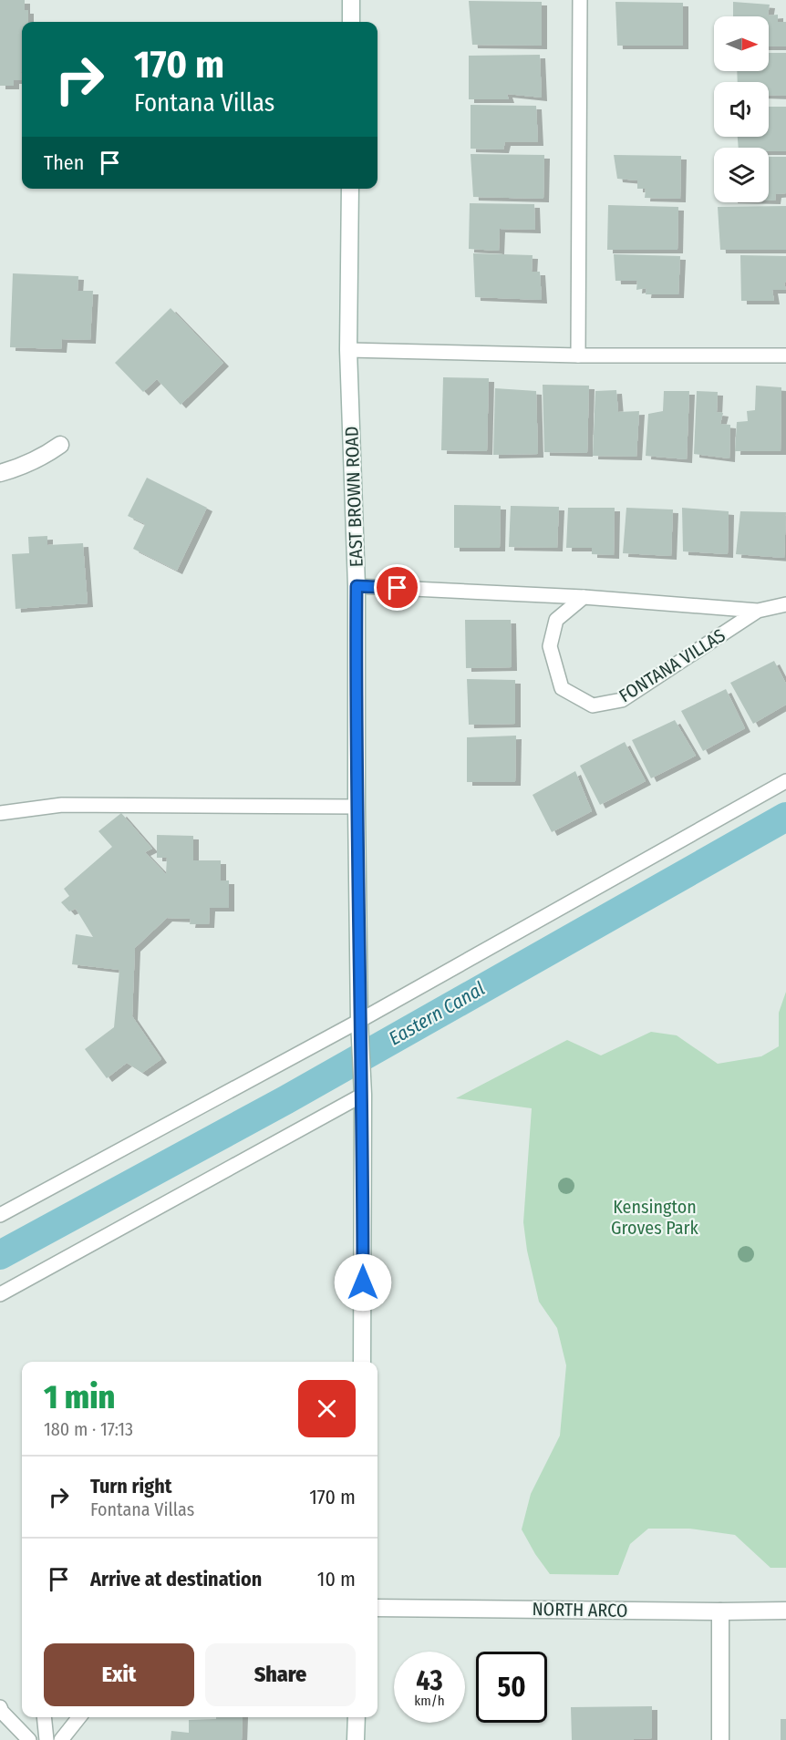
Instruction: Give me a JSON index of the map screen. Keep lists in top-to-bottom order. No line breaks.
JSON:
{"streets":{"main road":["EAST BROWN ROAD","NORTH ARCO"],"lane":["FONTANA VILLAS"]},"crossings":[["EAST BROWN ROAD","FONTANA VILLAS"]],"water":["Eastern Canal"],"parks":["Kensington Groves Park"],"north":"right","page":{"turn":["170 m","Fontana Villas"],"then":"Then","heading":["1 min","180 m · 17:13"],"list":[{"name":"Turn right","note":"Fontana Villas","value":"170 m"},{"name":"Arrive at destination","value":"10 m"}],"buttons":["Exit","Share"],"speed":"43 km/h","limit":"50"}}
